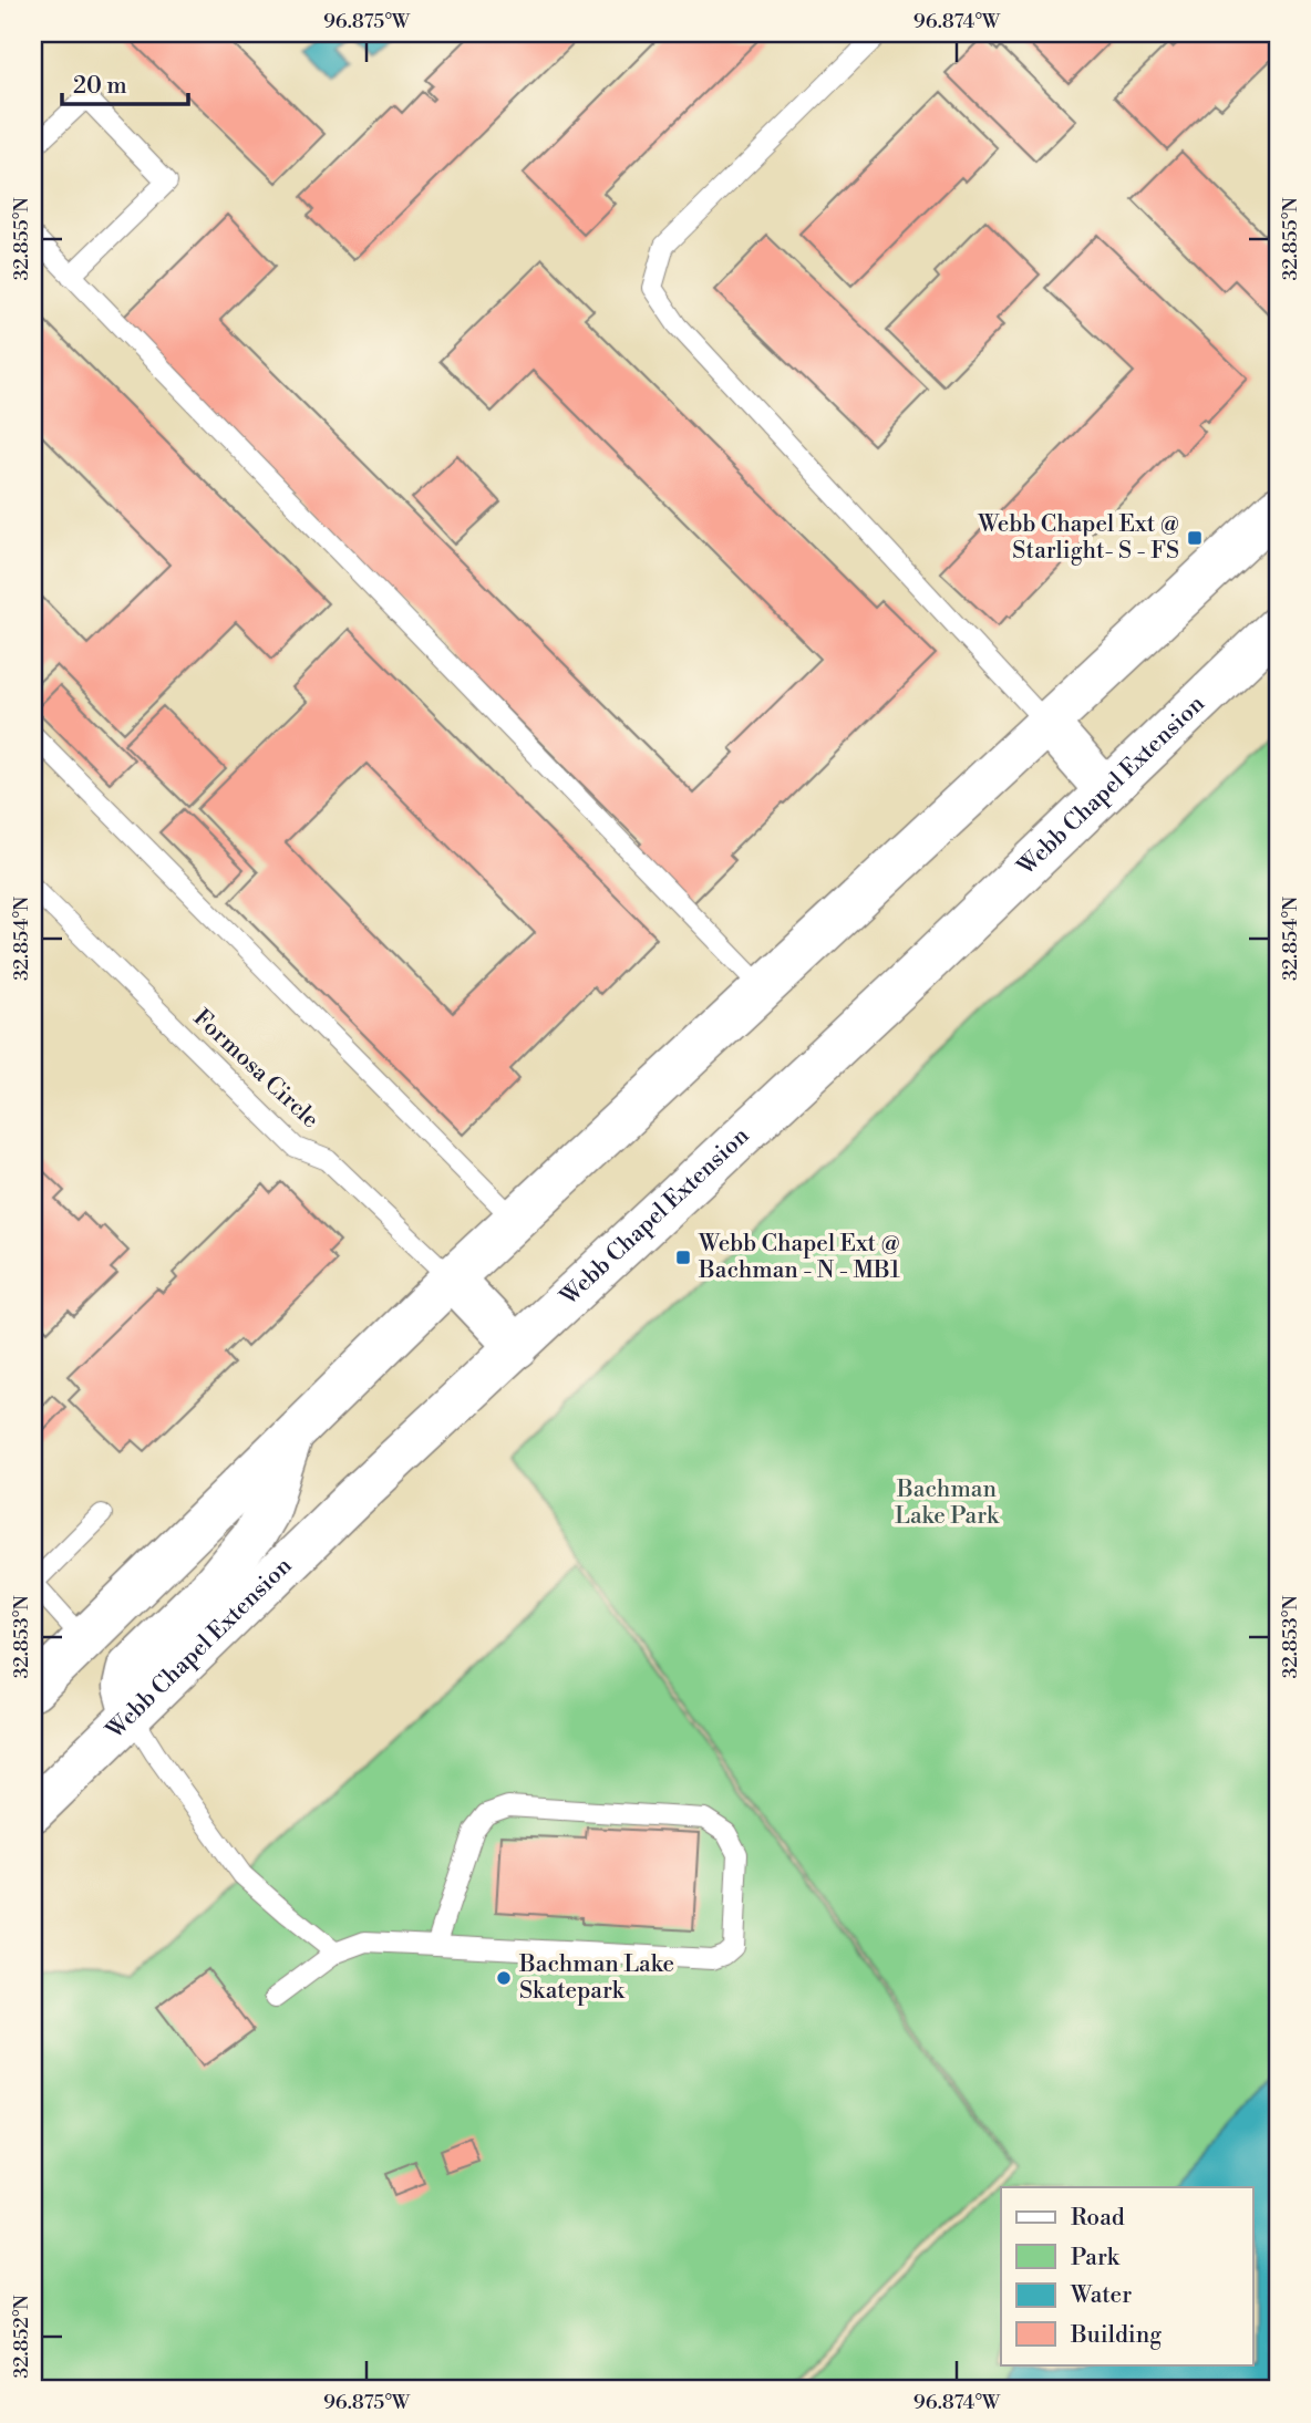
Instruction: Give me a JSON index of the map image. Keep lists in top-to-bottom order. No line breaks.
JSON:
{"streets":{"main road":["Webb Chapel Extension"],"lane":["Formosa Circle"]},"parks":["Bachman Lake Park"],"places":{"transit":["Webb Chapel Ext @ Starlight- S - FS","Webb Chapel Ext @ Bachman - N - MB1"],"other":["Bachman Lake Skatepark"]},"legend":["Road","Park","Water","Building"],"scale_bar":"20 m","coordinates":["96.875°W","96.874°W","32.855°N","32.854°N","32.853°N","32.852°N"]}
